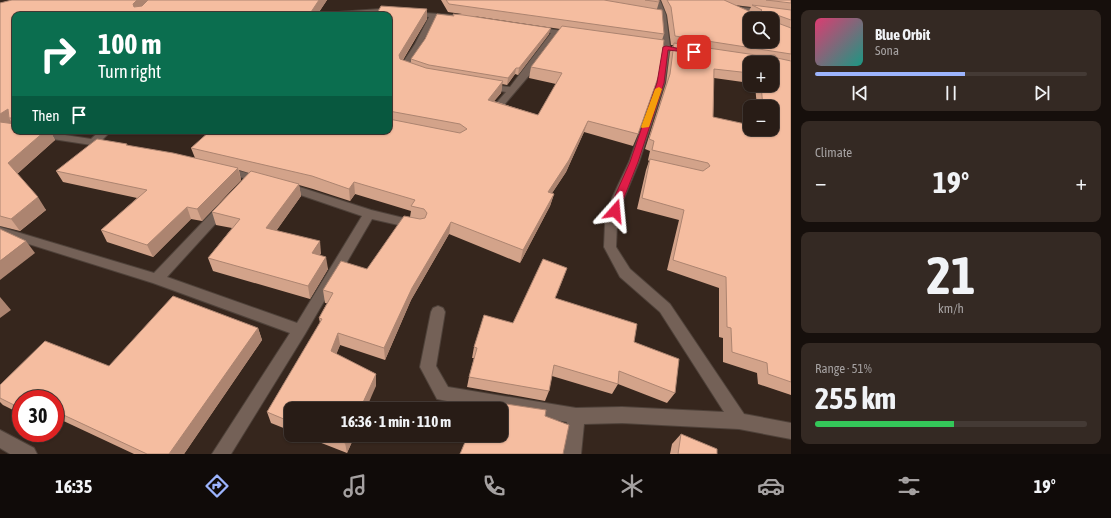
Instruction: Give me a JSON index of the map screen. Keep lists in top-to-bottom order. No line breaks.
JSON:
{"page":{"map_buttons":["+","−"],"turn":["100 m","Turn right"],"song":["Blue Orbit","Sona"],"then":"Then","tile":["Climate",["21","km/h"],["Range · 51%","255 km"]],"heat":["−","19°","+"],"limit":"30","trip":"16:36 · 1 min · 110 m","tabs":["16:35","19°"]}}
